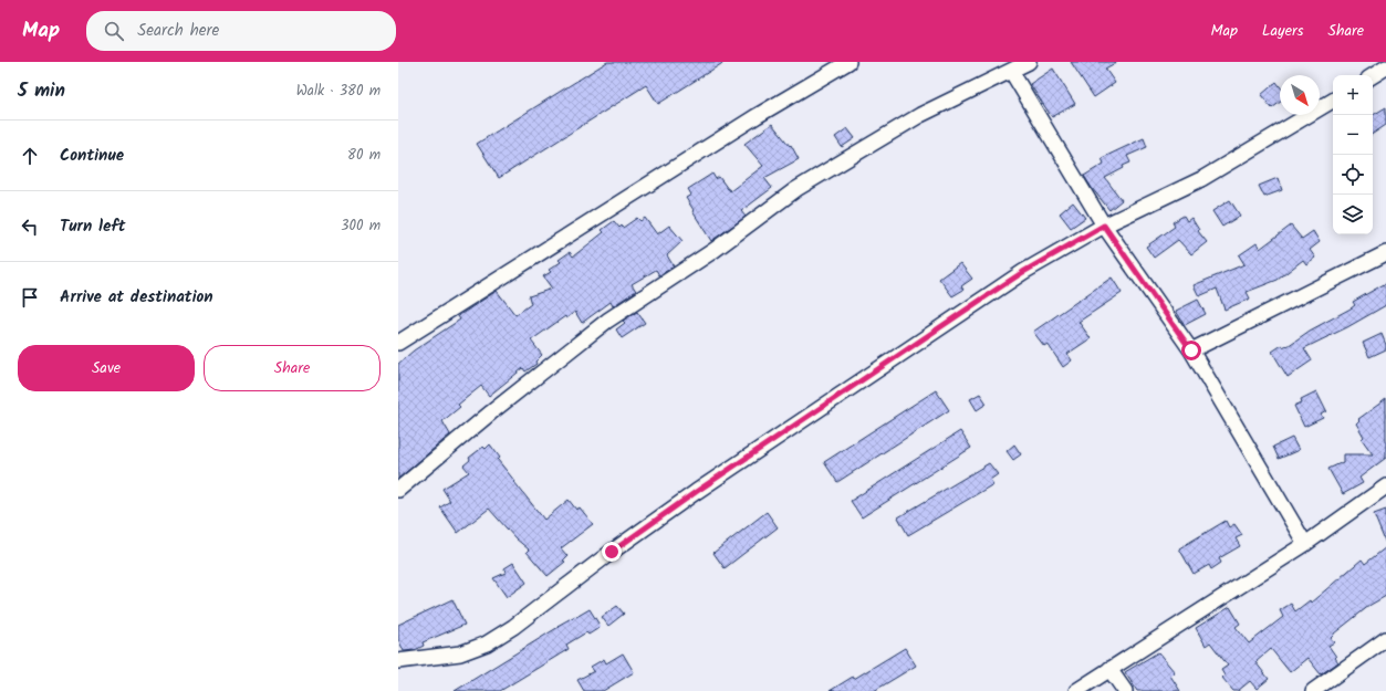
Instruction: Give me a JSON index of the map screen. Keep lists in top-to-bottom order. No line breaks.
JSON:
{"north":"bottom right","page":{"header":"Map","search":"Search here","nav":["Map","Layers","Share"],"heading":["5 min","Walk · 380 m"],"map_buttons":["+","−"],"list":[["Continue","80 m"],["Turn left","300 m"],"Arrive at destination"],"buttons":["Save","Share"]}}
